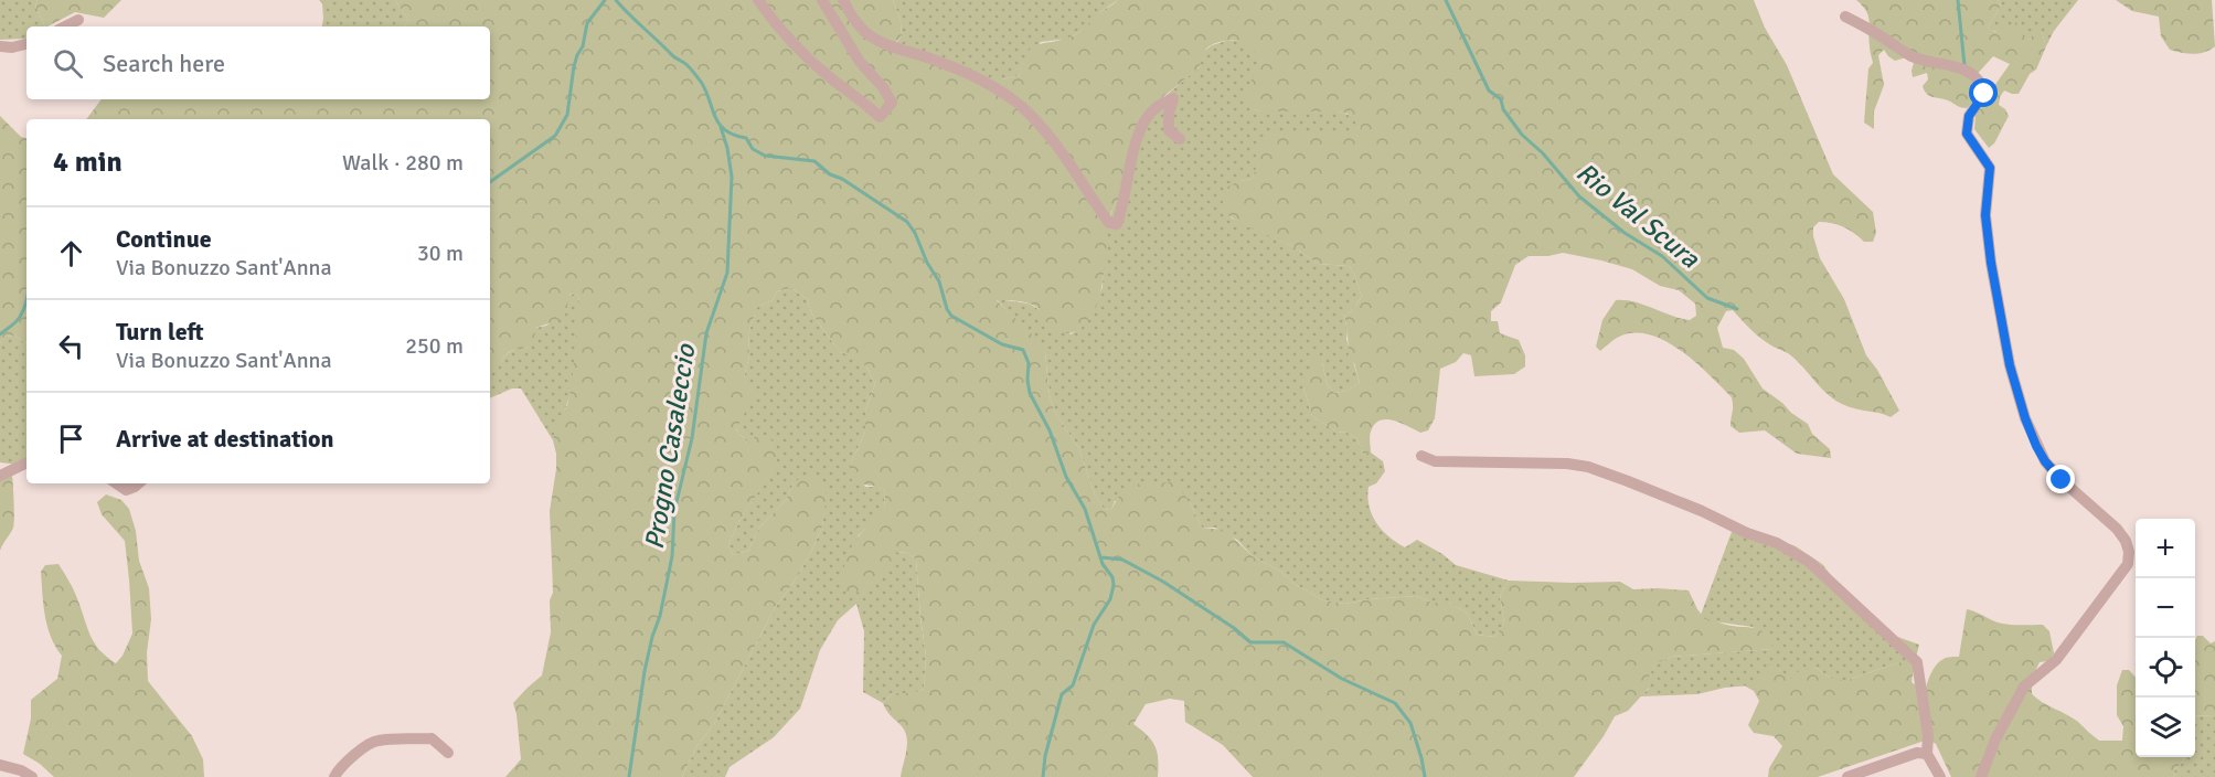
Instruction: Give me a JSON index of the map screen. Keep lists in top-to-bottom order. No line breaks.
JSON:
{"water":["Rio Val Scura","Progno Casaleccio"],"page":{"search":"Search here","heading":["4 min","Walk · 280 m"],"list":[["Continue","Via Bonuzzo Sant'Anna","30 m"],["Turn left","Via Bonuzzo Sant'Anna","250 m"],"Arrive at destination"],"map_buttons":["+","−"]}}
